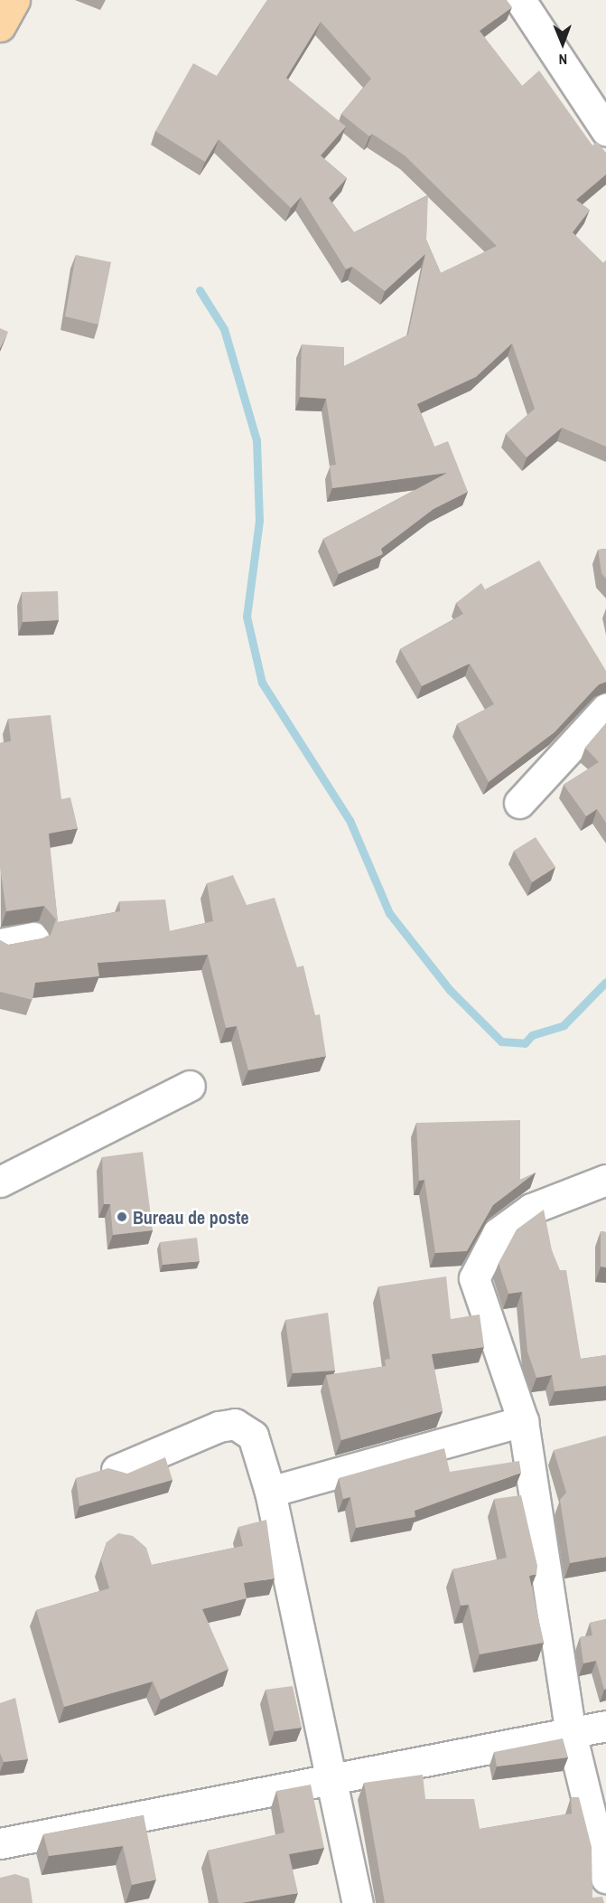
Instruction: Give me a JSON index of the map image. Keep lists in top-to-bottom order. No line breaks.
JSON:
{"places":["Bureau de poste"],"north":"bottom"}
